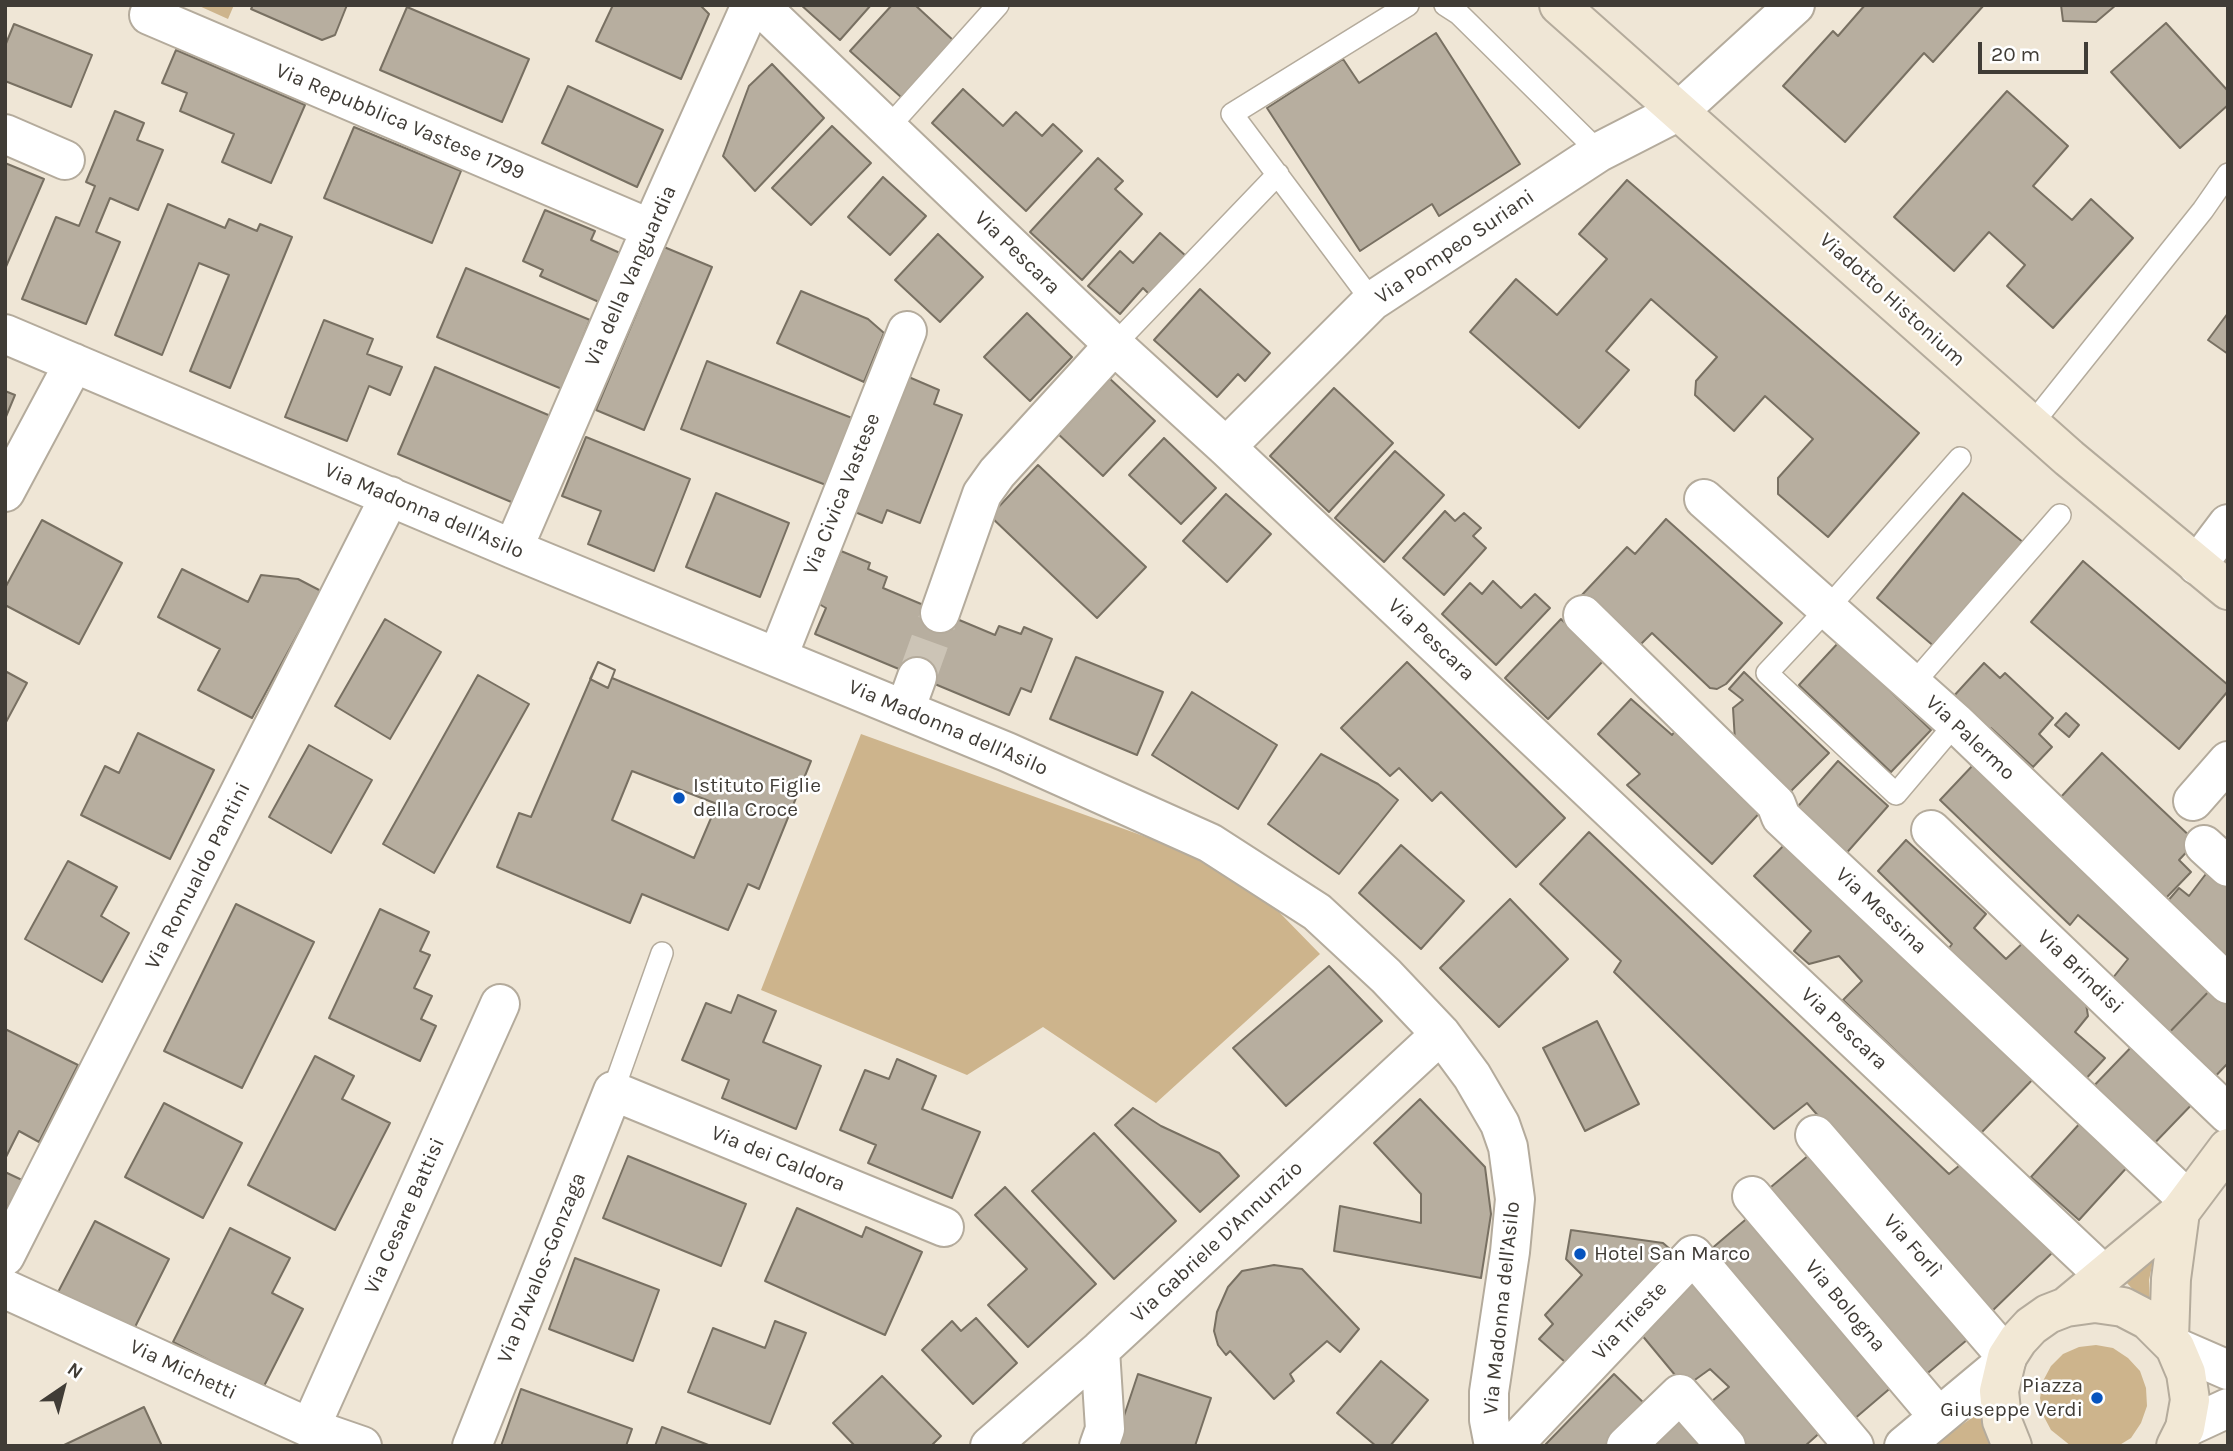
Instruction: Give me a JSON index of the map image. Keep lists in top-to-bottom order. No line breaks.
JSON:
{"streets":{"main road":["Viadotto Histonium"],"street":["Via Repubblica Vastese 1799","Via Pompeo Suriani","Via Pescara","Via della Vanguardia","Via Civica Vastese","Via Madonna dell'Asilo","Via Palermo","Via Romualdo Pantini","Via Messina","Via Brindisi","Via dei Caldora","Via Cesare Battisi","Via Gabriele D'Annunzio","Via Forlì","Via D'Avalos-Gonzaga","Via Bologna","Via Trieste","Via Michetti"]},"crossings":[["Via Repubblica Vastese 1799","Via della Vanguardia"],["Via Pompeo Suriani","Via Pescara"],["Via Pompeo Suriani","Viadotto Histonium"],["Via della Vanguardia","Via Madonna dell'Asilo"],["Via Civica Vastese","Via Madonna dell'Asilo"],["Via Madonna dell'Asilo","Via Romualdo Pantini"],["Via Madonna dell'Asilo","Via Gabriele D'Annunzio"],["Via dei Caldora","Via D'Avalos-Gonzaga"],["Via Cesare Battisi","Via Michetti"]],"places":["Istituto Figlie della Croce","Hotel San Marco","Piazza Giuseppe Verdi"],"scale_bar":"20 m","north":"top right"}
